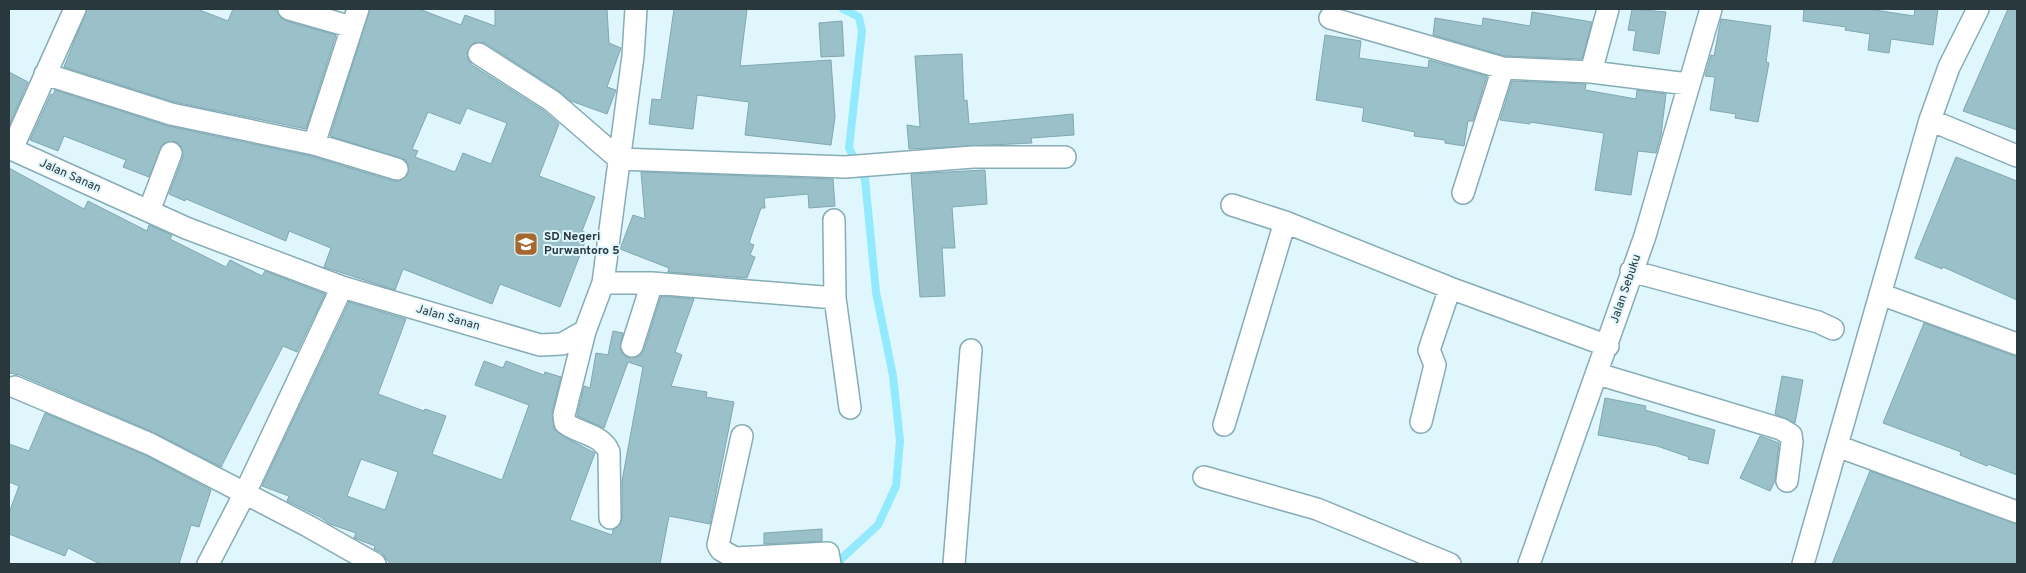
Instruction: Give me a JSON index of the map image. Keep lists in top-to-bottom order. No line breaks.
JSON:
{"streets":{"street":["Jalan Sanan","Jalan Sebuku"]},"places":{"school or university":["SD Negeri Purwantoro 5"]}}
